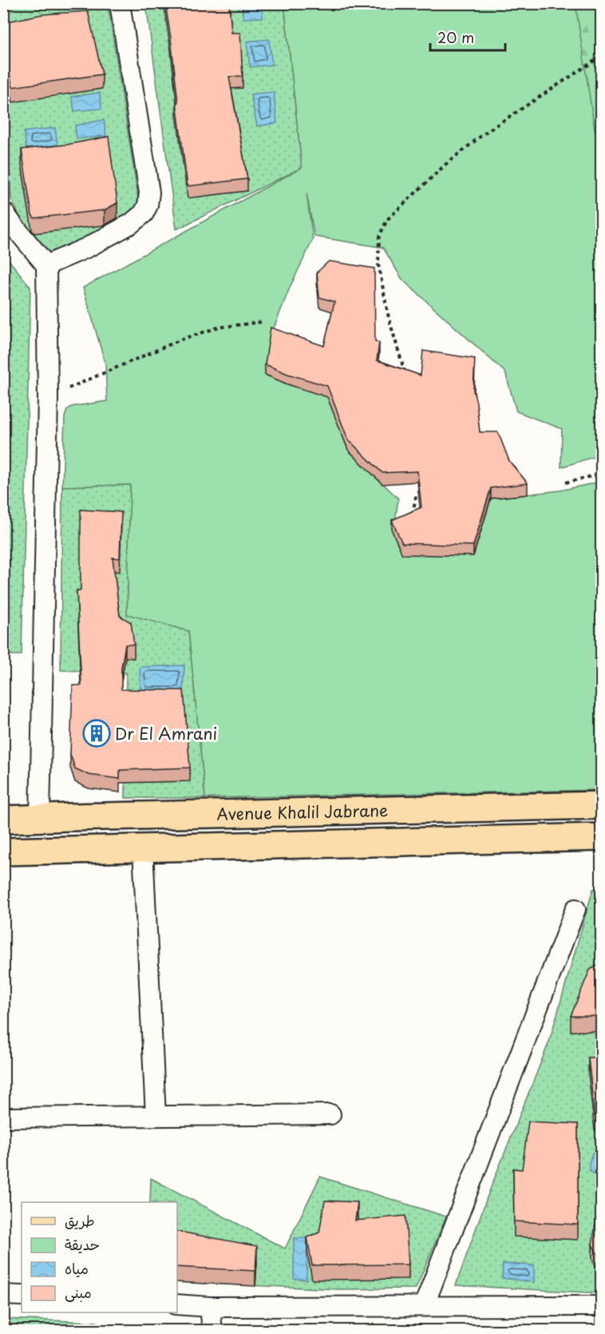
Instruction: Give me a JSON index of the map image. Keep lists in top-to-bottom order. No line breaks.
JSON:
{"streets":{"main road":["Avenue Khalil Jabrane"]},"places":{"building":["Dr El Amrani"]},"legend":["طريق","حديقة","مياه","مبنى"],"scale_bar":"20 m"}
